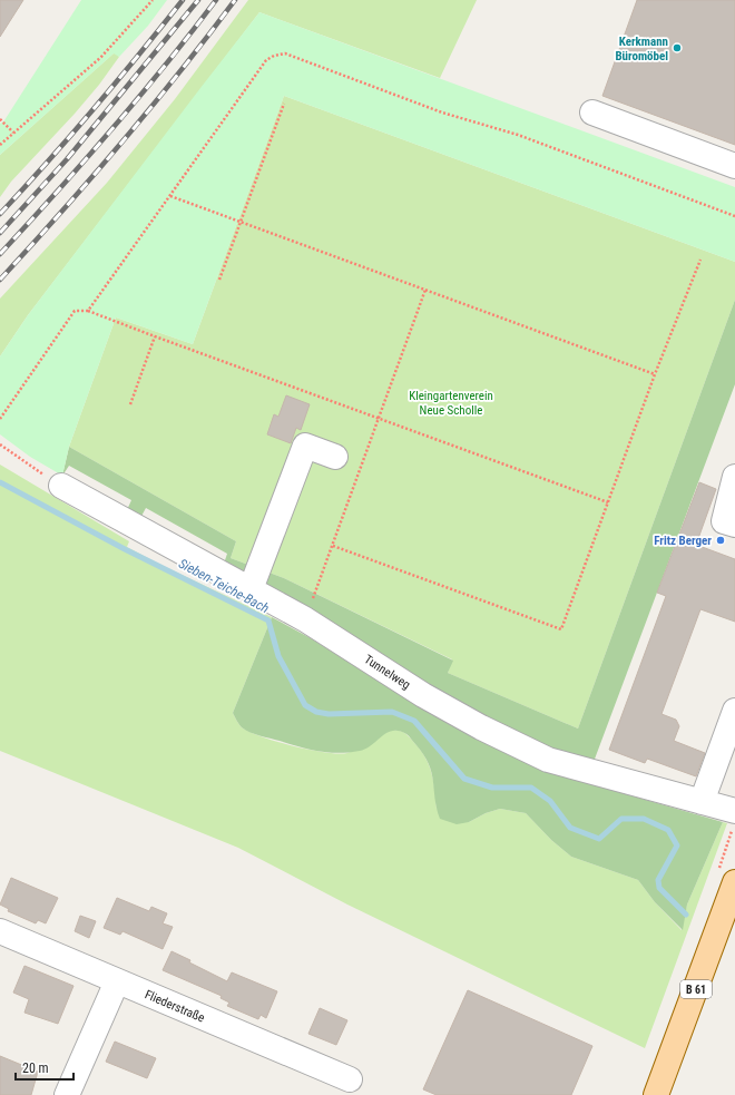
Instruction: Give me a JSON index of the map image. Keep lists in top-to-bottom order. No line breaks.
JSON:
{"streets":{"main road":["B 61"],"street":["Tunnelweg","Fliederstraße"]},"water":["Sieben-Teiche-Bach"],"parks":["Kleingartenverein Neue Scholle"],"places":["Kerkmann Büromöbel","Fritz Berger"],"scale_bar":"20 m"}
